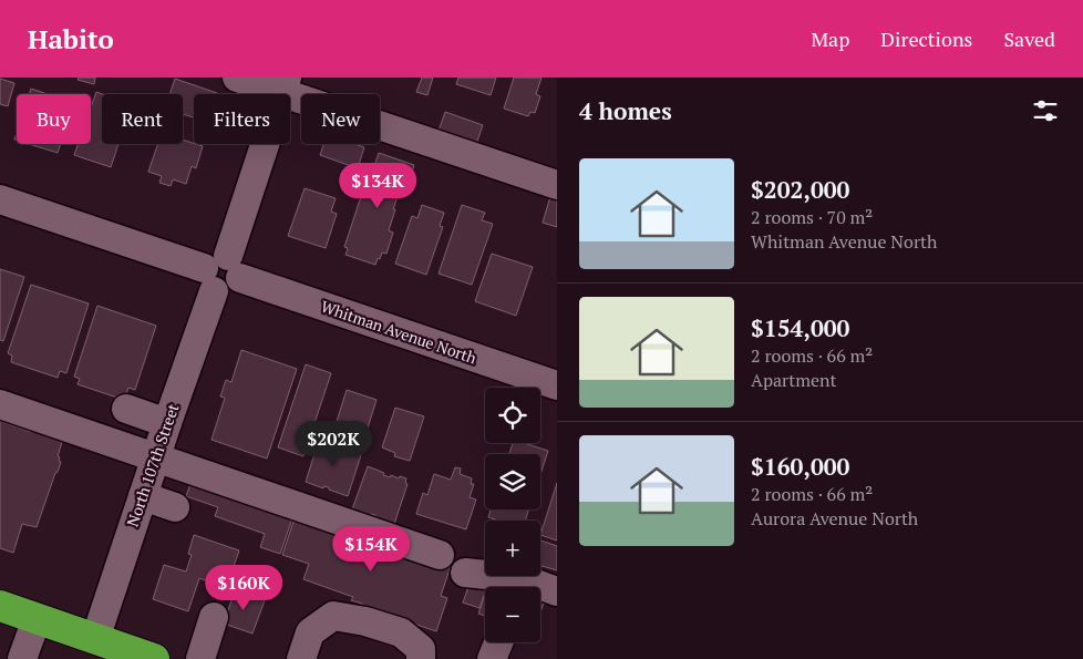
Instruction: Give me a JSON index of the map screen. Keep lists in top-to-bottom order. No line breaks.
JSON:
{"streets":{"street":["Whitman Avenue North","North 107th Street"]},"crossings":[["Whitman Avenue North","North 107th Street"]],"page":{"header":"Habito","nav":["Map","Directions","Saved"],"heading":"4 homes","chip":["Buy","Rent","Filters","New"],"list":[{"name":"$202,000","note":"2 rooms · 70 m² · Whitman Avenue North"},{"name":"$154,000","note":"2 rooms · 66 m² · Apartment"},{"name":"$160,000","note":"2 rooms · 66 m² · Aurora Avenue North"}],"price":["$134K","$202K","$154K","$160K"],"map_buttons":["+","−"]}}
